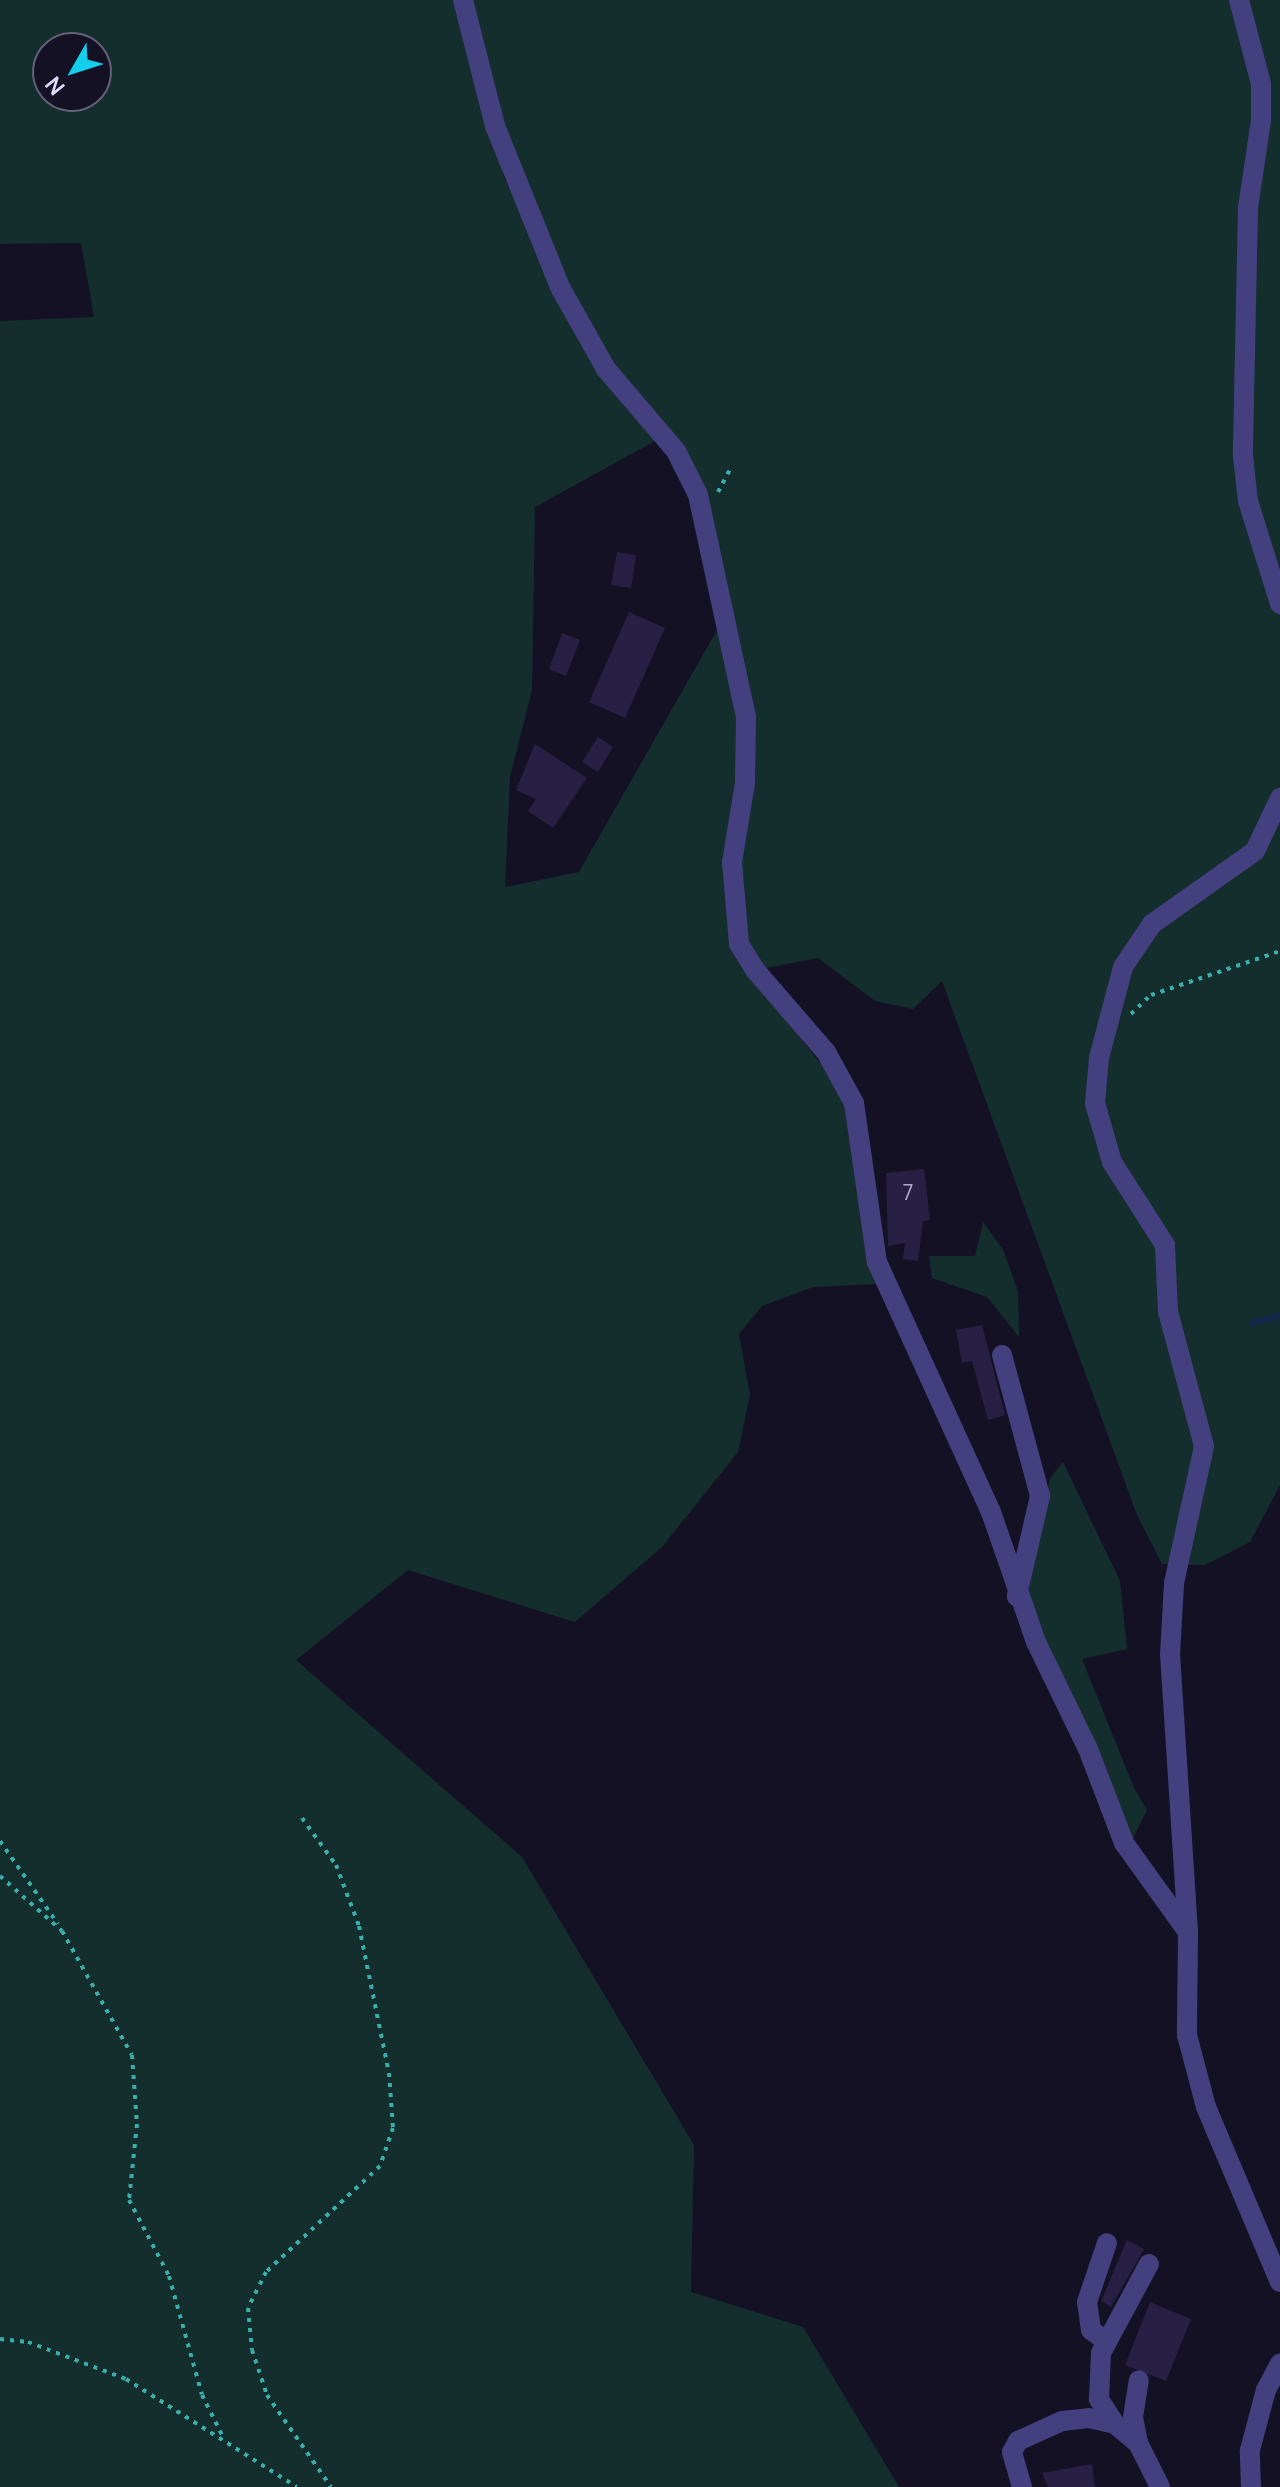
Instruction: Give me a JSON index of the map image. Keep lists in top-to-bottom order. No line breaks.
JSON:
{"house_numbers":["7"],"north":"bottom left"}
